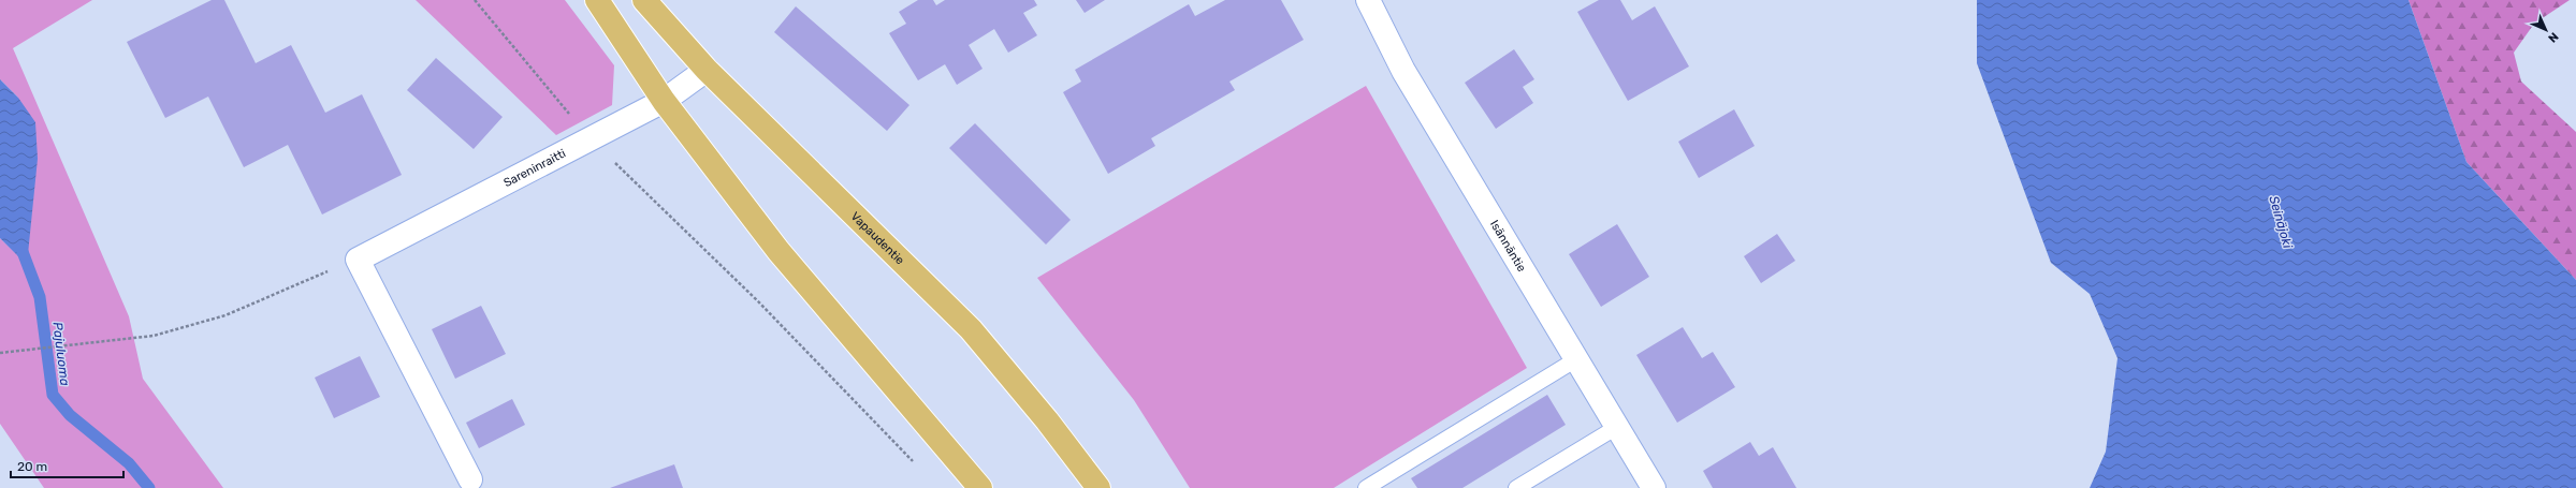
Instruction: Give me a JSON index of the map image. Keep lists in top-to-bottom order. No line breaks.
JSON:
{"streets":{"main road":["Vapaudentie"],"street":["Sareninraitti","Isännäntie"]},"crossings":[["Sareninraitti","Vapaudentie"]],"water":["Seinäjoki","Pajuluoma"],"scale_bar":"20 m","north":"bottom right"}
